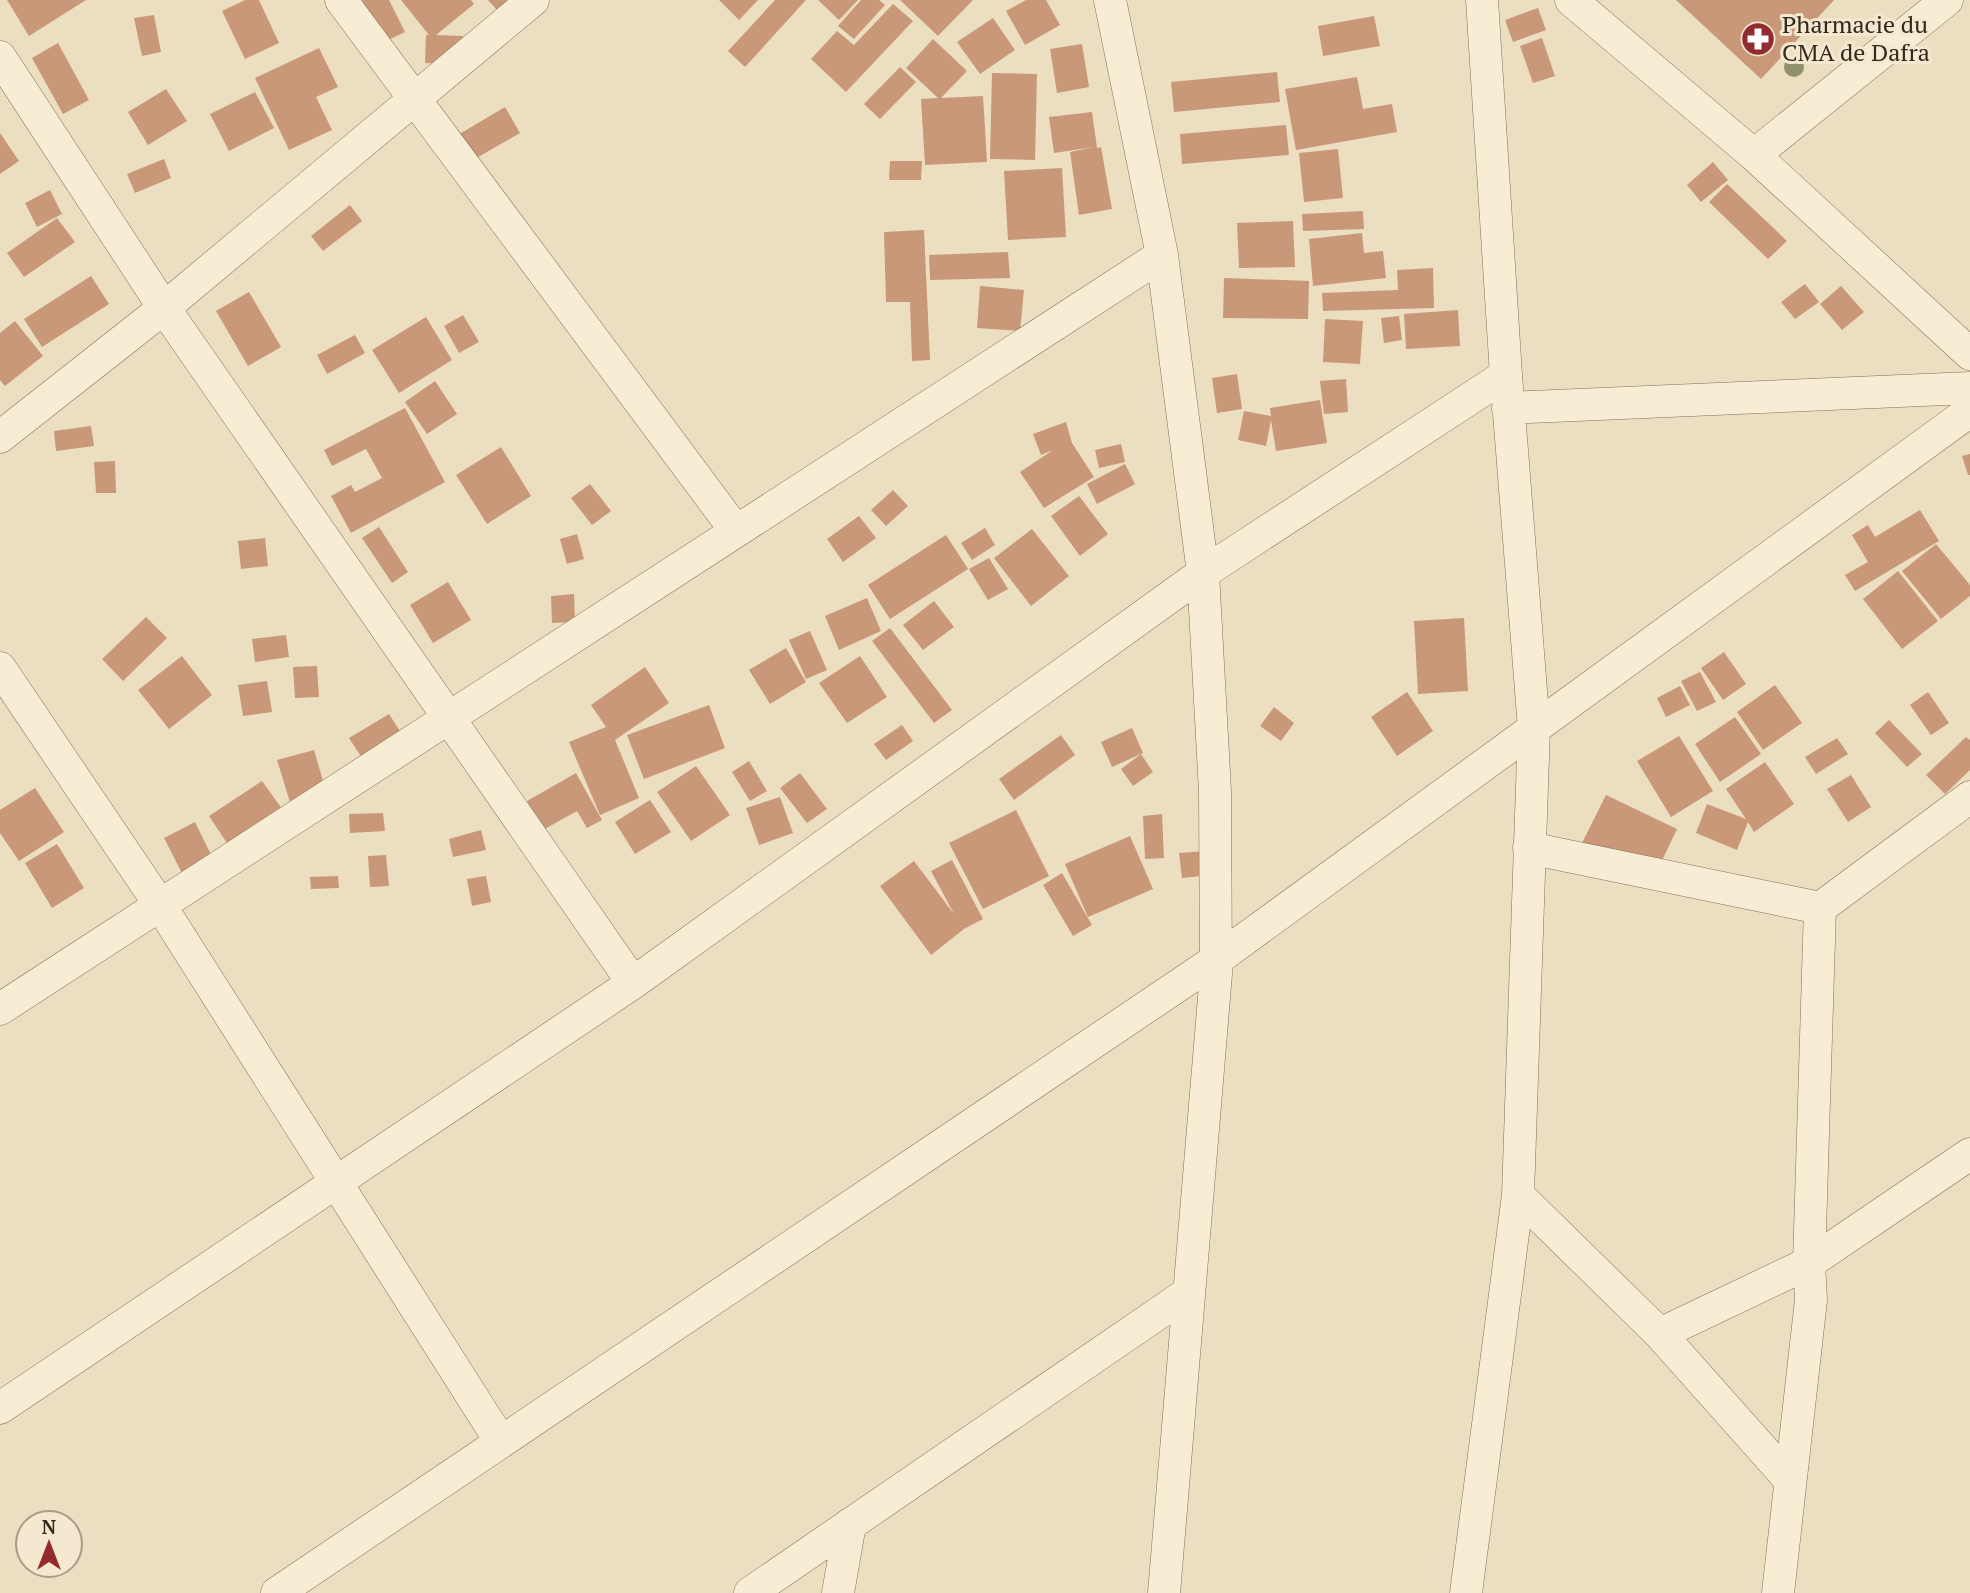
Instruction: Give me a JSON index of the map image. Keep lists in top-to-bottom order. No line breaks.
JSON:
{"places":{"pharmacy":["Pharmacie du CMA de Dafra"]},"north":"top"}
